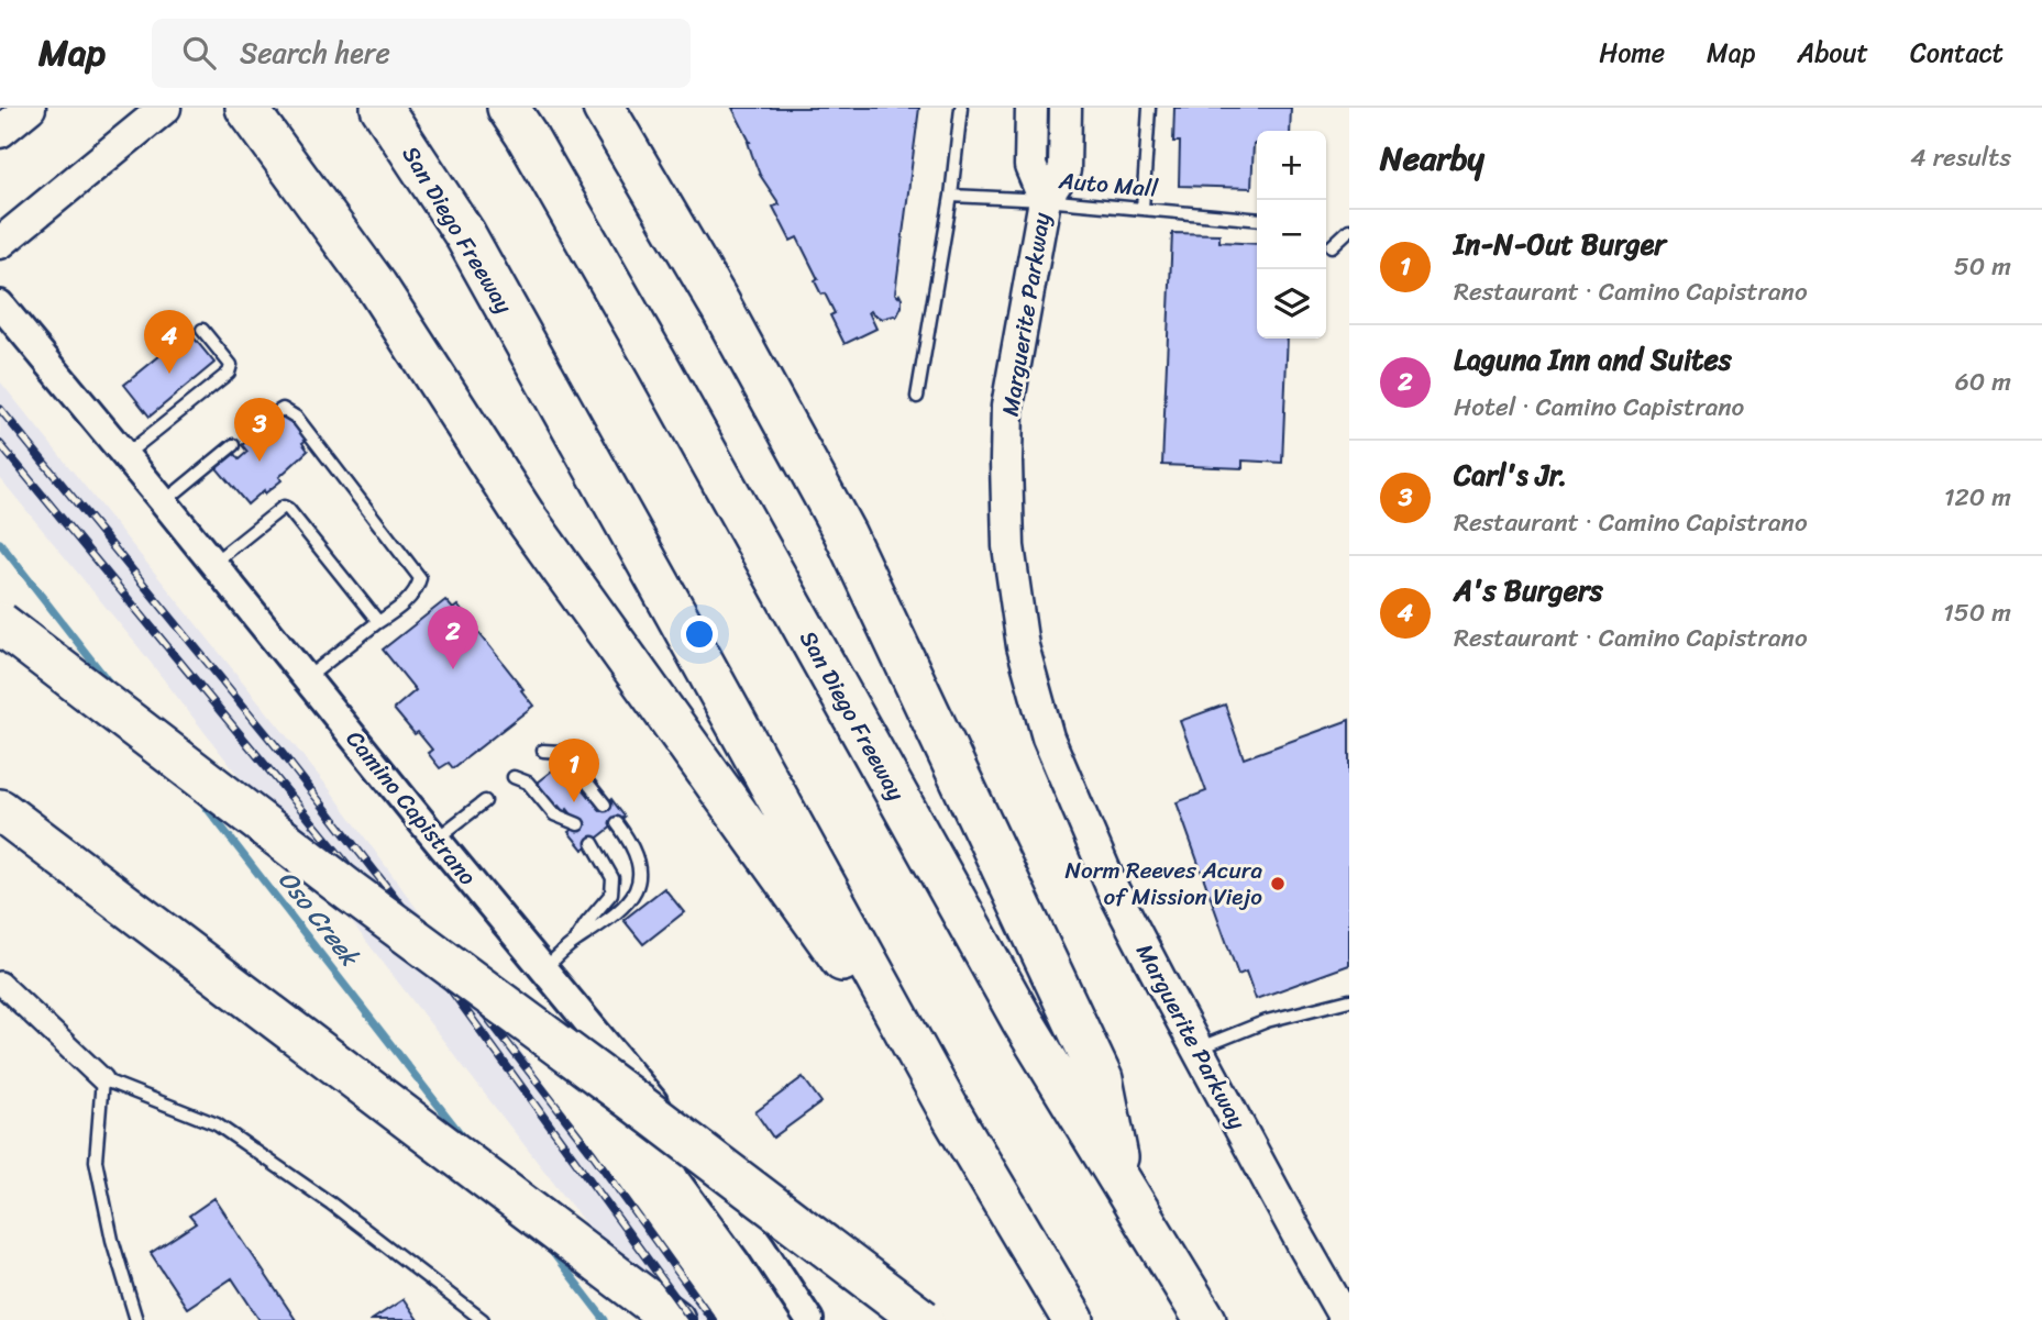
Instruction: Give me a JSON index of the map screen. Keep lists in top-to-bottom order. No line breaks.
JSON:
{"streets":{"highway":["San Diego Freeway"],"main road":["Marguerite Parkway"],"street":["Camino Capistrano"],"lane":["Auto Mall"]},"crossings":[["Auto Mall","Marguerite Parkway"]],"water":["Oso Creek"],"places":["Norm Reeves Acura of Mission Viejo"],"page":{"header":"Map","search":"Search here","nav":["Home","Map","About","Contact"],"heading":["Nearby","4 results"],"map_buttons":["+","−"],"list":[{"mark":"1","name":"In-N-Out Burger","note":"Restaurant · Camino Capistrano","value":"50 m"},{"mark":"2","name":"Laguna Inn and Suites","note":"Hotel · Camino Capistrano","value":"60 m"},{"mark":"3","name":"Carl's Jr.","note":"Restaurant · Camino Capistrano","value":"120 m"},{"mark":"4","name":"A's Burgers","note":"Restaurant · Camino Capistrano","value":"150 m"}],"pins":["4","3","2","1"]}}
